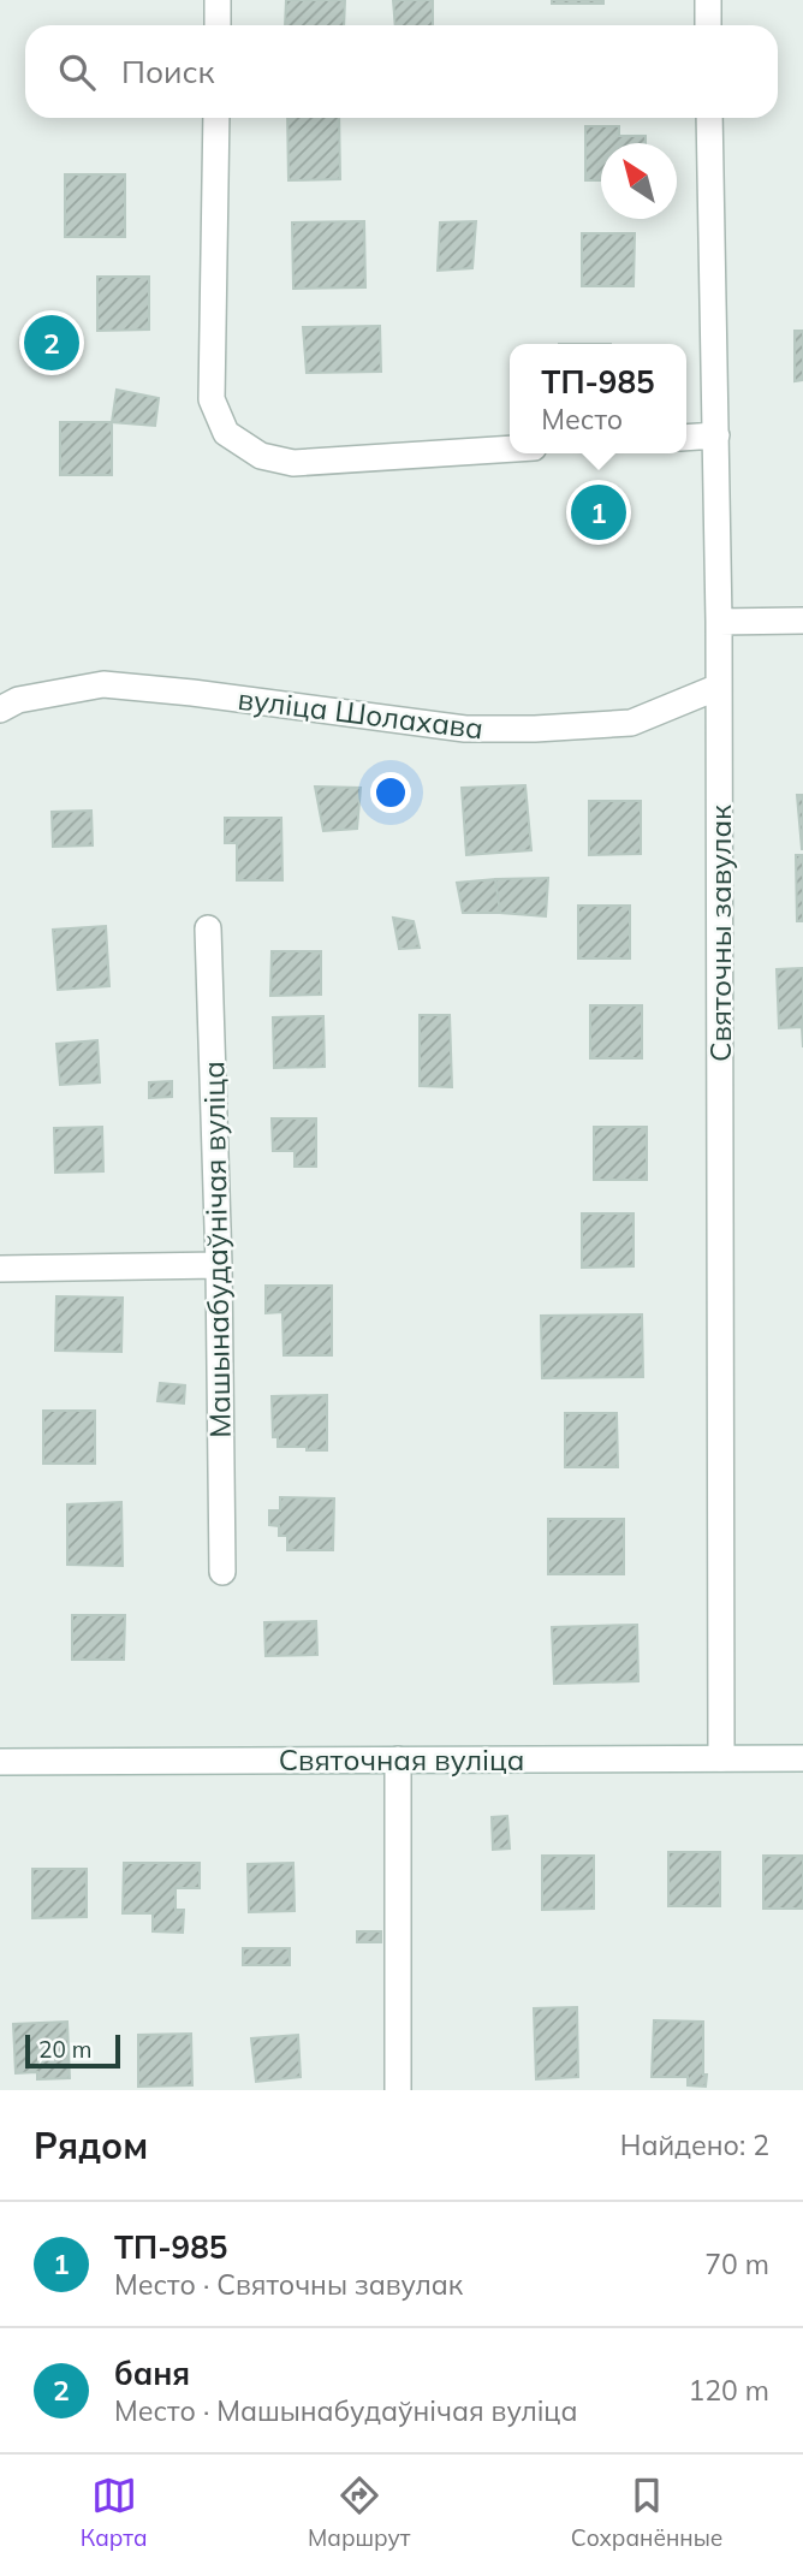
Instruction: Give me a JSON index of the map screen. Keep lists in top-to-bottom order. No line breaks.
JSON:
{"streets":{"street":["вуліца Шолахава","Святочны завулак","Машынабудаўнічая вуліца","Святочная вуліца"]},"crossings":[["вуліца Шолахава","Святочны завулак"],["Святочны завулак","Святочная вуліца"]],"scale_bar":"20 m","north":"top left","page":{"search":"Поиск","pins":["2","1"],"popup":["ТП-985","Место"],"scale":"20 m","heading":["Рядом","Найдено: 2"],"list":[{"mark":"1","name":"ТП-985","note":"Место · Святочны завулак","value":"70 m"},{"mark":"2","name":"баня","note":"Место · Машынабудаўнічая вуліца","value":"120 m"}],"nav":["Карта","Маршрут","Сохранённые"]}}
